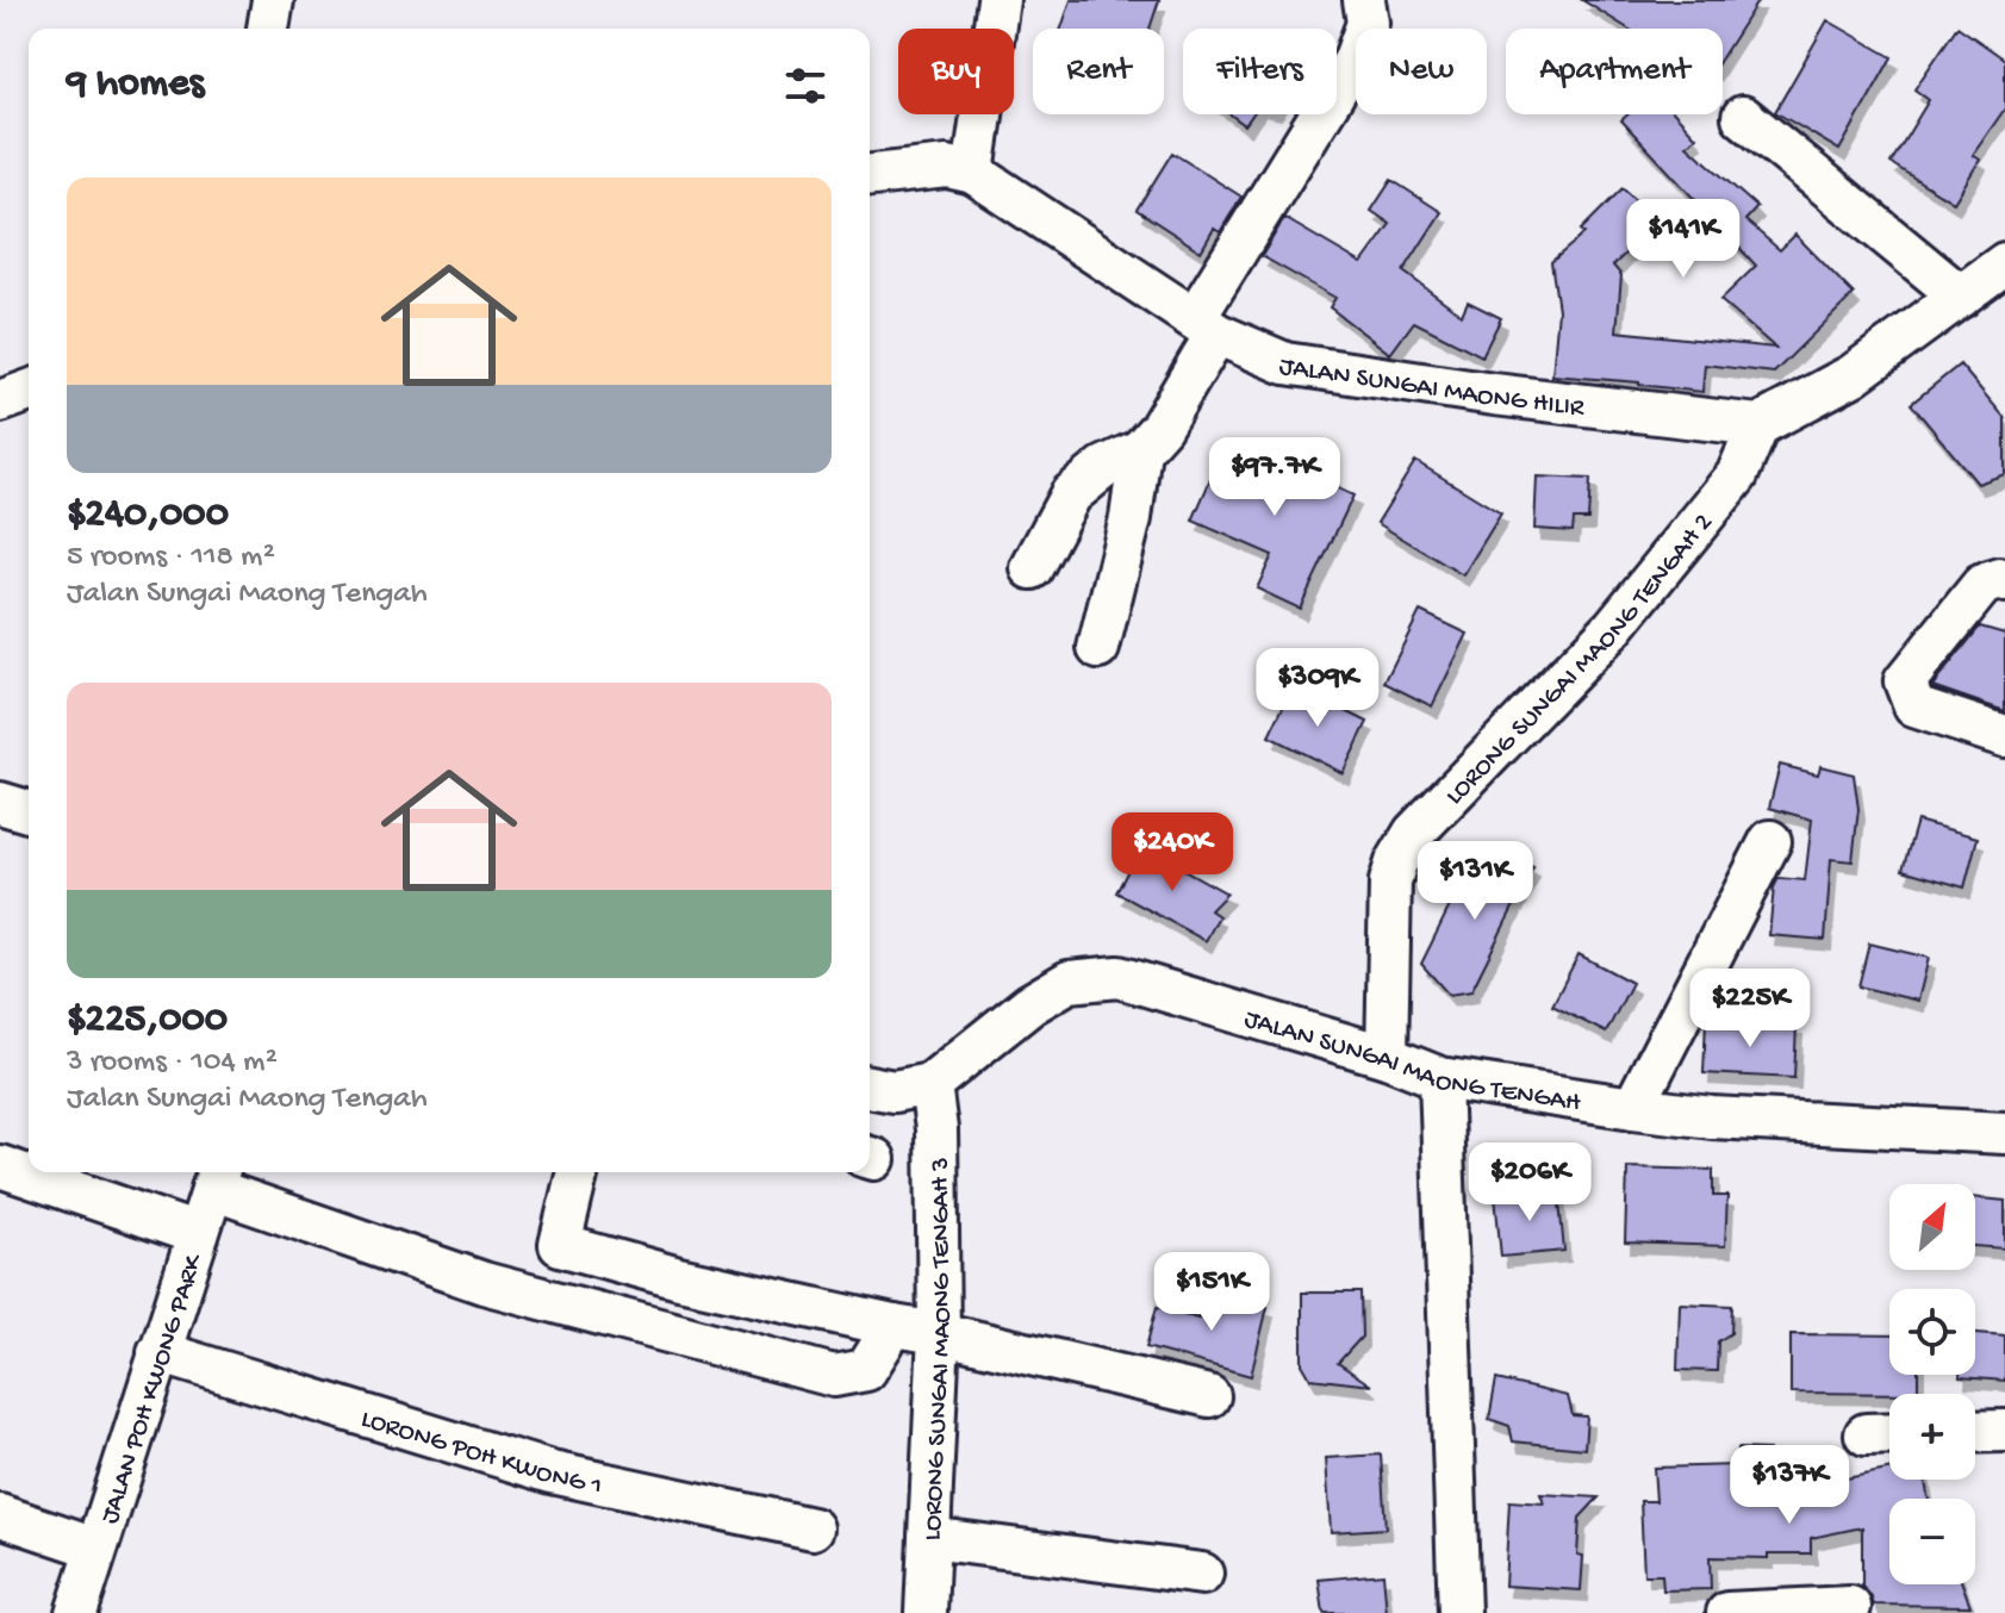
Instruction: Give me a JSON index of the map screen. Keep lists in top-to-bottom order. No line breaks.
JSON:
{"streets":{"street":["JALAN SUNGAI MAONG HILIR","LORONG SUNGAI MAONG TENGAH 2","JALAN SUNGAI MAONG TENGAH","LORONG SUNGAI MAONG TENGAH 3","JALAN POH KWONG PARK","LORONG POH KWONG 1"]},"crossings":[["JALAN SUNGAI MAONG HILIR","LORONG SUNGAI MAONG TENGAH 2"],["LORONG SUNGAI MAONG TENGAH 2","JALAN SUNGAI MAONG TENGAH"],["JALAN SUNGAI MAONG TENGAH","LORONG SUNGAI MAONG TENGAH 3"],["JALAN POH KWONG PARK","LORONG POH KWONG 1"]],"north":"top right","page":{"chip":["Buy","Rent","Filters","New","Apartment"],"heading":"9 homes","list":[{"name":"$240,000","note":"5 rooms · 118 m² · Jalan Sungai Maong Tengah"},{"name":"$225,000","note":"3 rooms · 104 m² · Jalan Sungai Maong Tengah"}],"price":["$141K","$97.7K","$309K","$240K","$131K","$225K","$206K","$151K","$137K"],"map_buttons":["+","−"]}}
